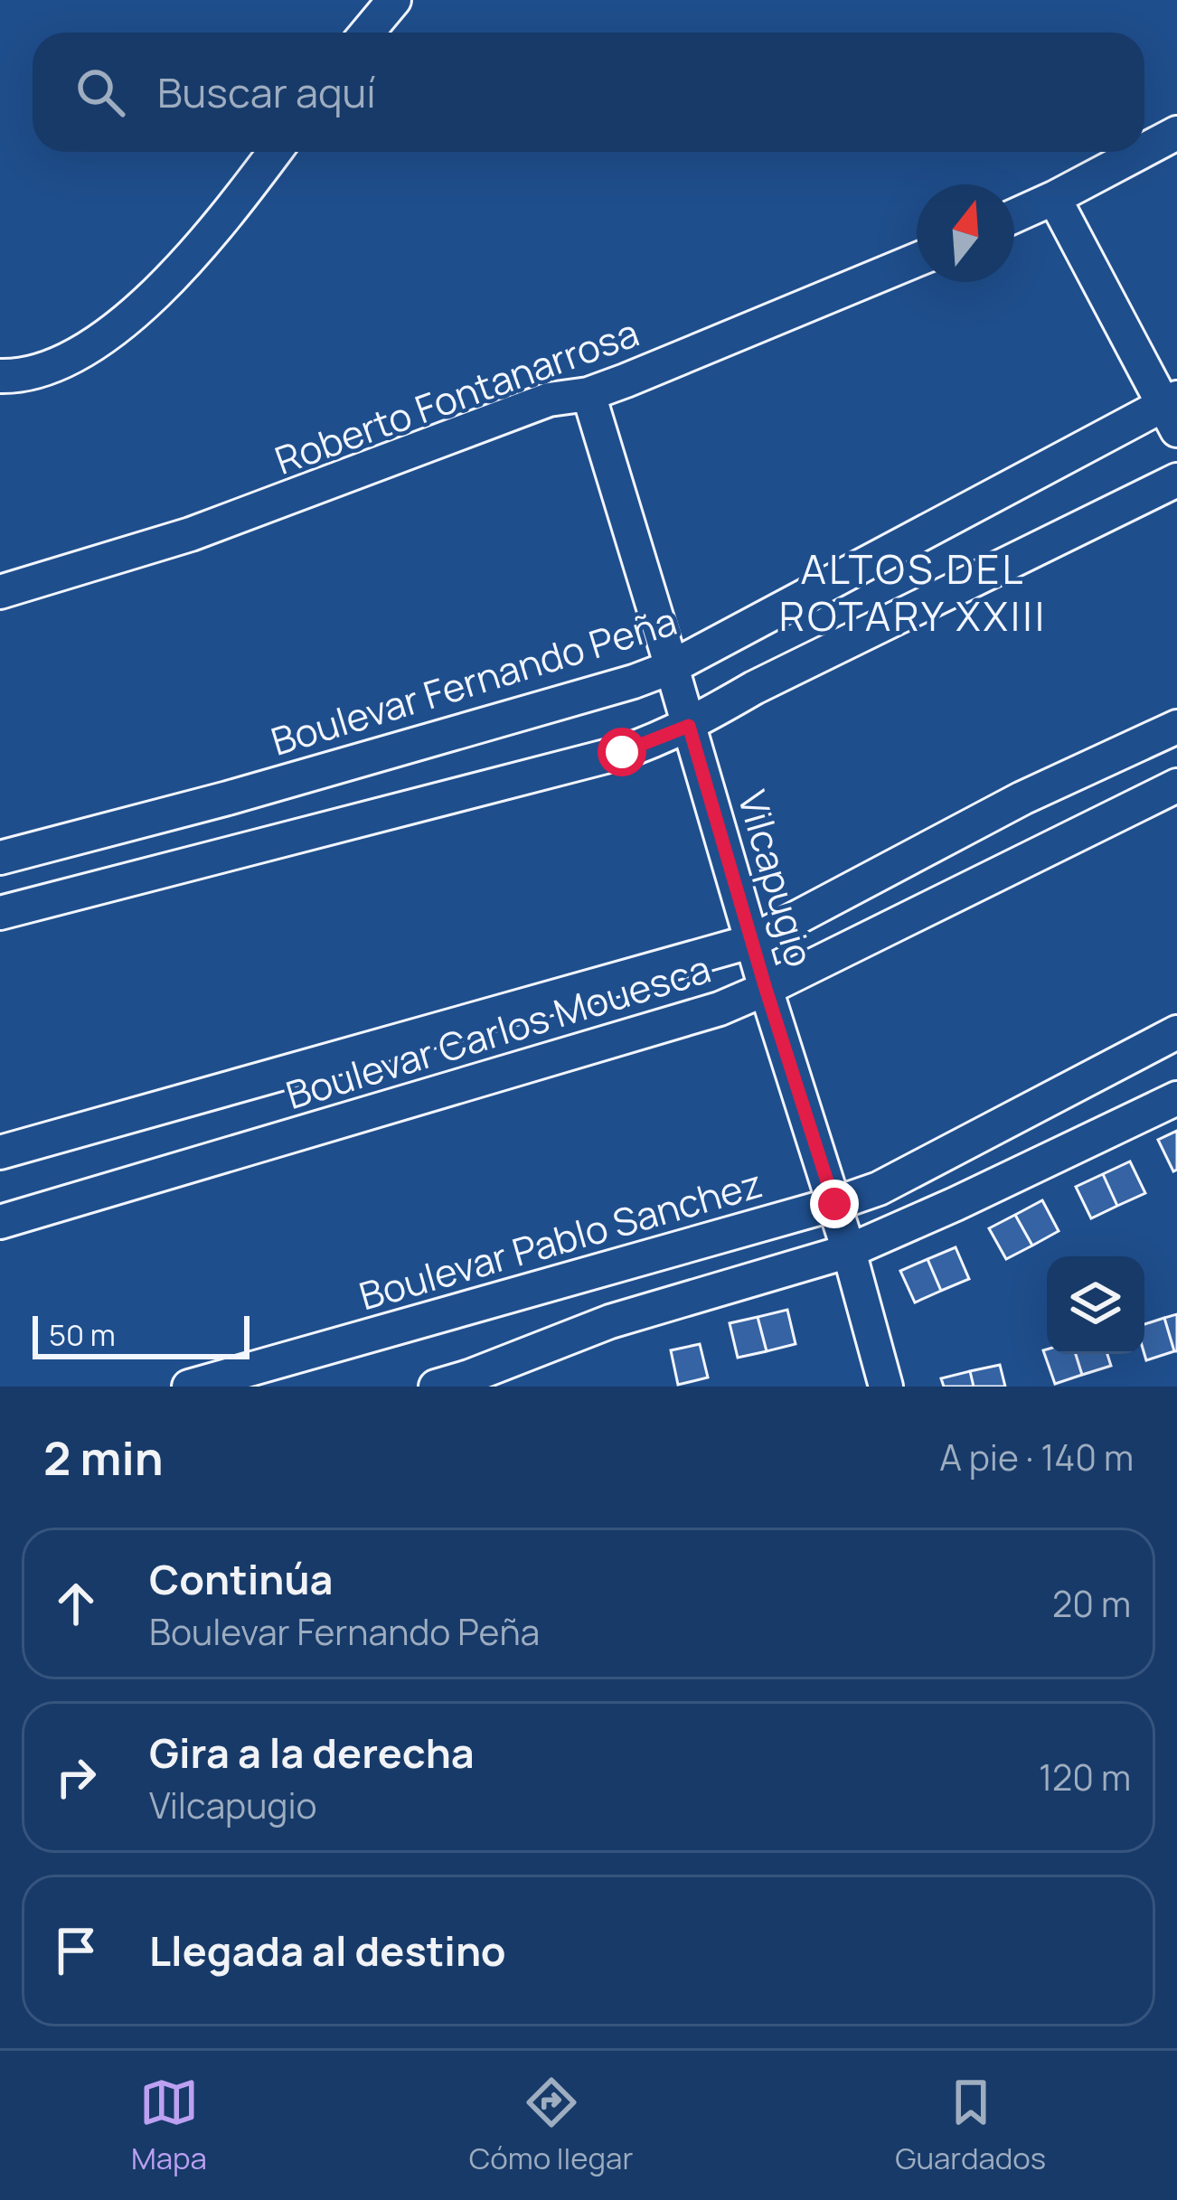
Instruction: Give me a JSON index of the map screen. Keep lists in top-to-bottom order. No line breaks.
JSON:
{"streets":{"street":["Roberto Fontanarrosa","Boulevar Fernando Peña","Vilcapugio","Boulevar Carlos Mouesca","Boulevar Pablo Sanchez"]},"crossings":[["Roberto Fontanarrosa","Vilcapugio"],["Boulevar Fernando Peña","Vilcapugio"],["Vilcapugio","Boulevar Carlos Mouesca"],["Vilcapugio","Boulevar Pablo Sanchez"]],"districts":["ALTOS DEL ROTARY XXIII"],"scale_bar":"50 m","north":"top","page":{"search":"Buscar aquí","scale":"50 m","heading":["2 min","A pie · 140 m"],"list":[["Continúa","Boulevar Fernando Peña","20 m"],["Gira a la derecha","Vilcapugio","120 m"],"Llegada al destino"],"nav":["Mapa","Cómo llegar","Guardados"]}}
